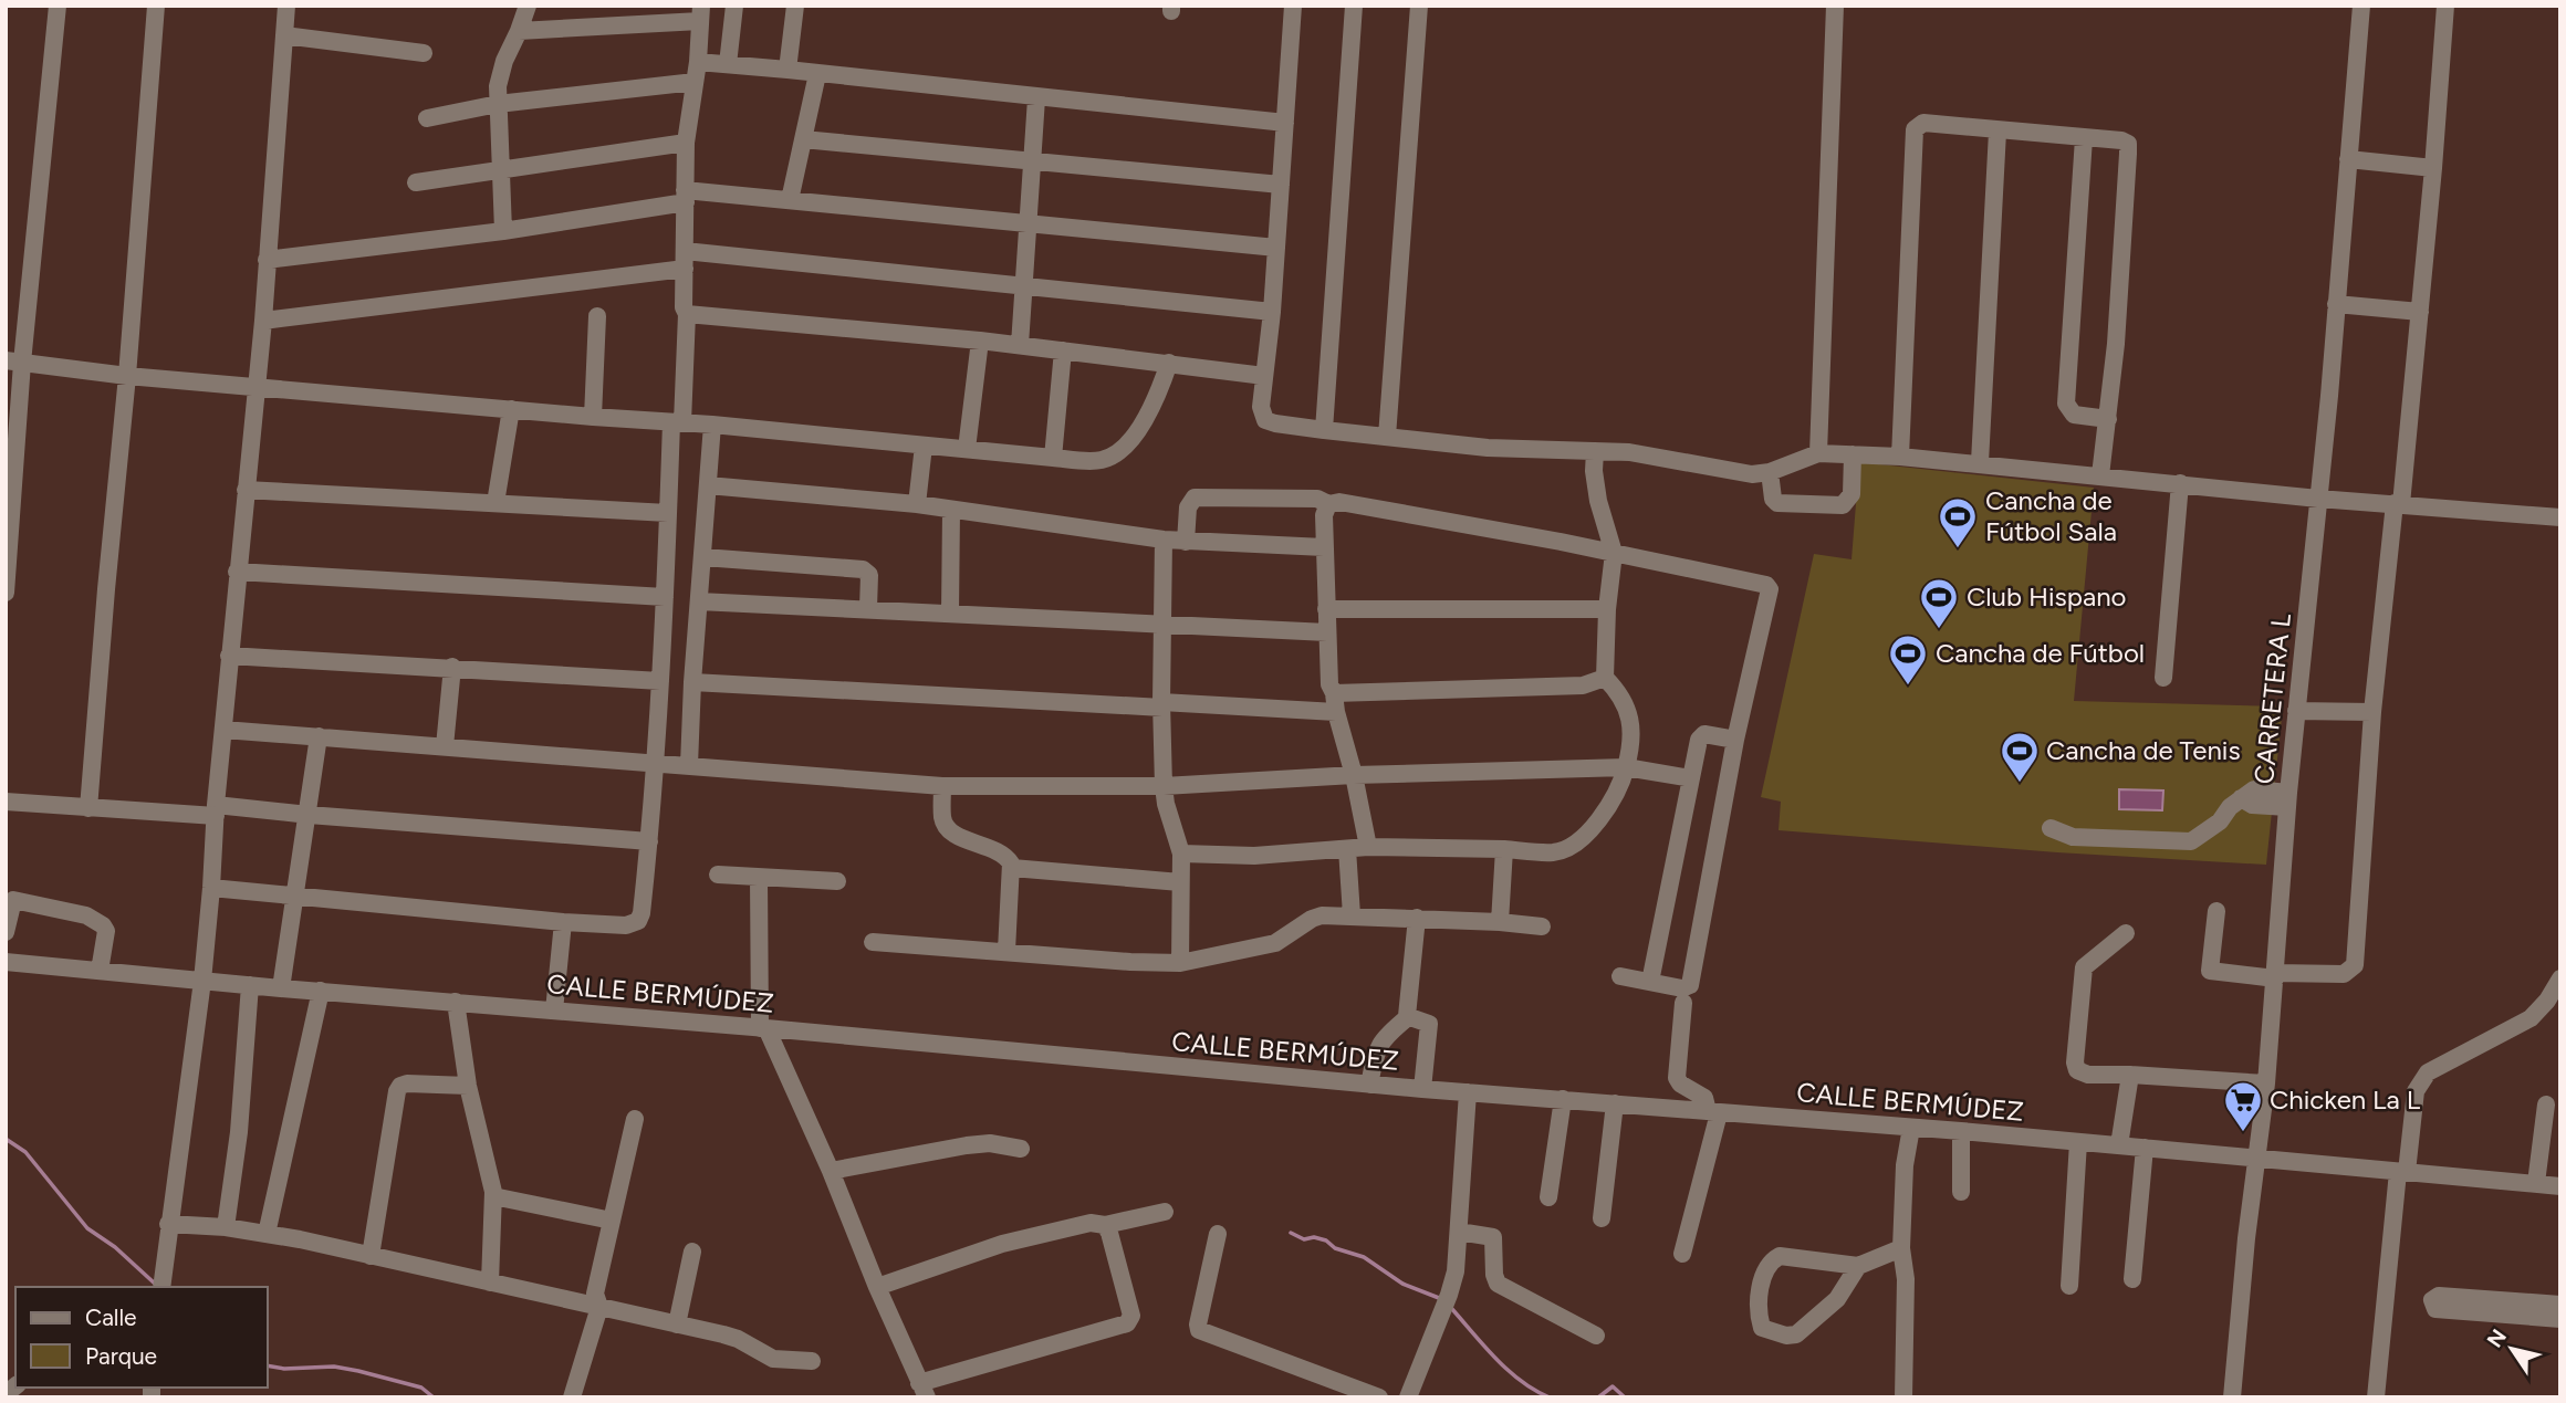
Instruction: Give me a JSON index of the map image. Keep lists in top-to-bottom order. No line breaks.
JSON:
{"streets":{"street":["CARRETERA L","CALLE BERMÚDEZ"]},"crossings":[["CARRETERA L","CALLE BERMÚDEZ"]],"places":{"sports":["Cancha de Fútbol Sala","Club Hispano","Cancha de Fútbol","Cancha de Tenis"],"supermarket":["Chicken La L"]},"legend":["Calle","Parque"],"north":"top left"}
